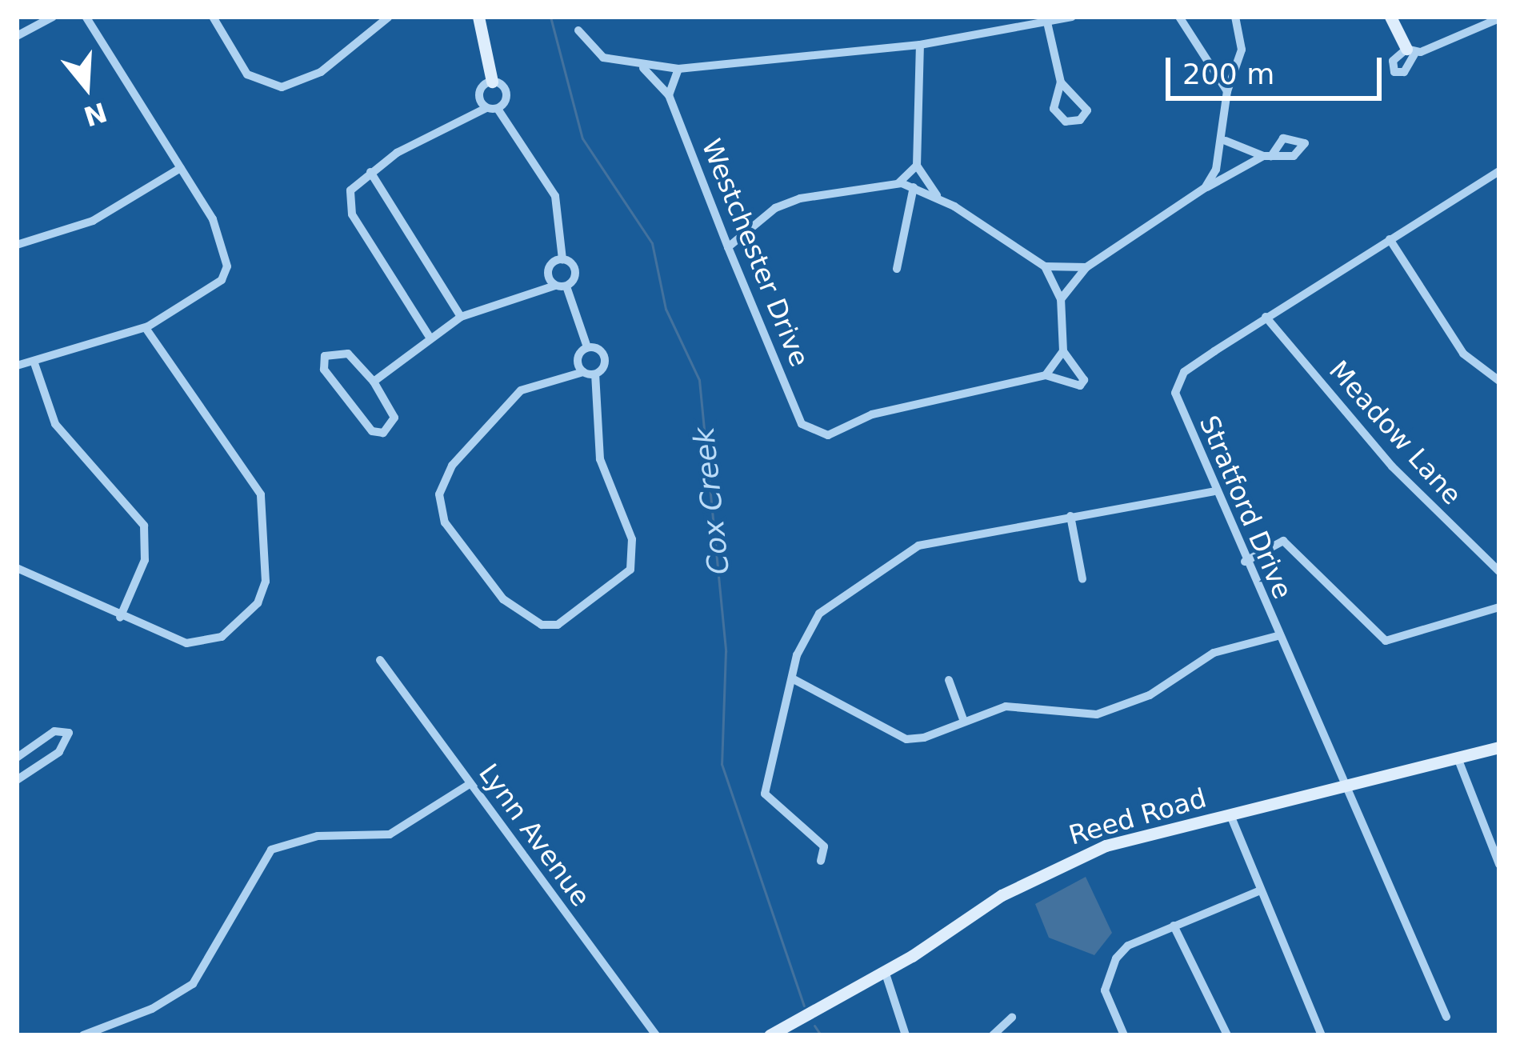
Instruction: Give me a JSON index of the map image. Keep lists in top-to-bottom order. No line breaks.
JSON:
{"streets":{"street":["Westchester Drive","Meadow Lane","Stratford Drive","Reed Road","Lynn Avenue"]},"crossings":[["Meadow Lane","Stratford Drive"],["Stratford Drive","Reed Road"]],"water":["Cox Creek"],"scale_bar":"200 m","north":"bottom"}
